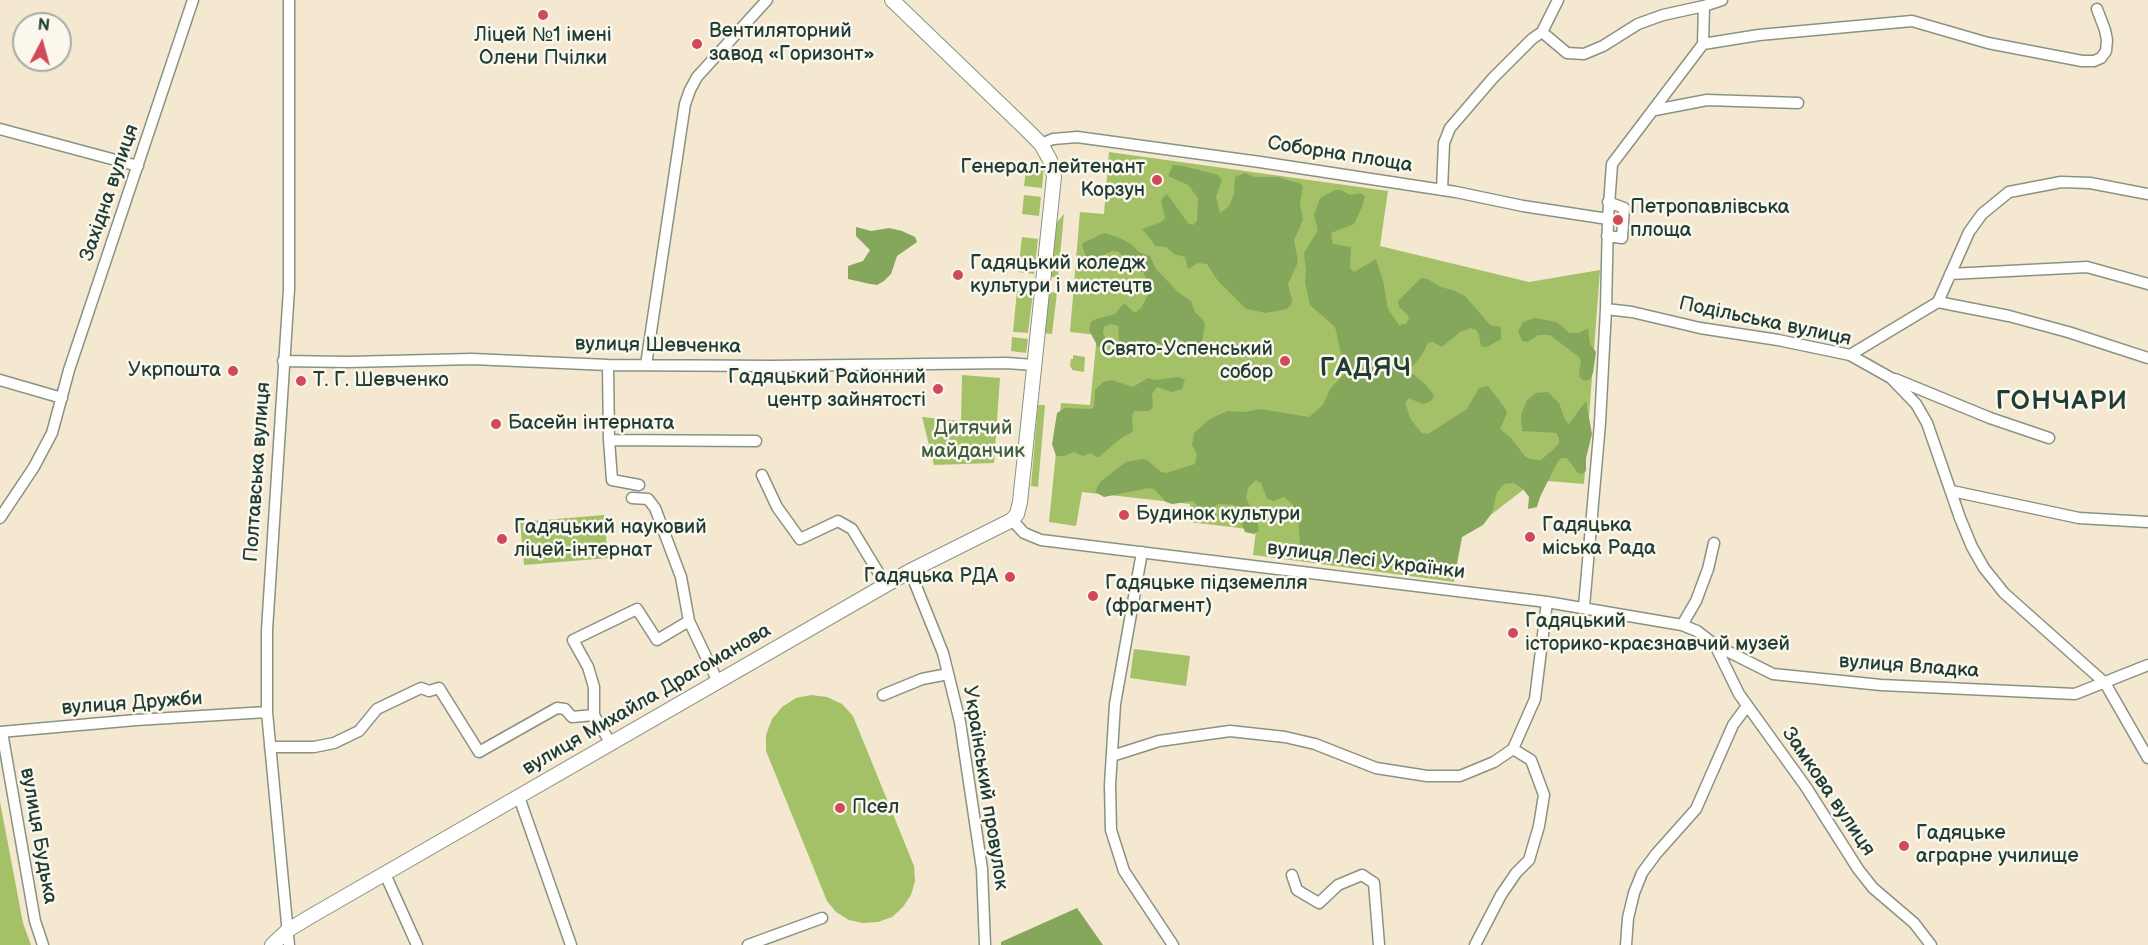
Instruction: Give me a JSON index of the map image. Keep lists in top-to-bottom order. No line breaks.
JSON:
{"streets":{"street":["Соборна площа","Західна вулиця","Подільська вулиця","вулиця Шевченка","Полтавська вулиця","вулиця Лесі Українки","вулиця Владка","вулиця Михайла Драгоманова","вулиця Дружби","Український провулок","Замкова вулиця","вулиця Будька"]},"crossings":[["Подільська вулиця","вулиця Владка"],["вулиця Шевченка","Полтавська вулиця"],["Полтавська вулиця","вулиця Михайла Драгоманова"],["Полтавська вулиця","вулиця Дружби"],["вулиця Лесі Українки","вулиця Владка"],["вулиця Лесі Українки","вулиця Михайла Драгоманова"],["вулиця Лесі Українки","Замкова вулиця"],["вулиця Владка","Замкова вулиця"],["вулиця Михайла Драгоманова","Український провулок"],["вулиця Дружби","вулиця Будька"]],"districts":["ГАДЯЧ","ГОНЧАРИ"],"parks":["Дитячий майданчик"],"places":["Ліцей №1 імені Олени Пчілки","Вентиляторний завод «Горизонт»","Генерал-лейтенант Корзун","Петропавлівська площа","Гадяцький коледж культури і мистецтв","Свято-Успенський собор","Укрпошта","Т. Г. Шевченко","Гадяцький Районний центр зайнятості","Басейн інтерната","Будинок культури","Гадяцька міська Рада","Гадяцький науковий ліцей-інтернат","Гадяцька РДА","Гадяцьке підземелля (фрагмент)","Гадяцький історико-краєзнавчий музей","Псел","Гадяцьке аграрне училище"],"north":"top"}
